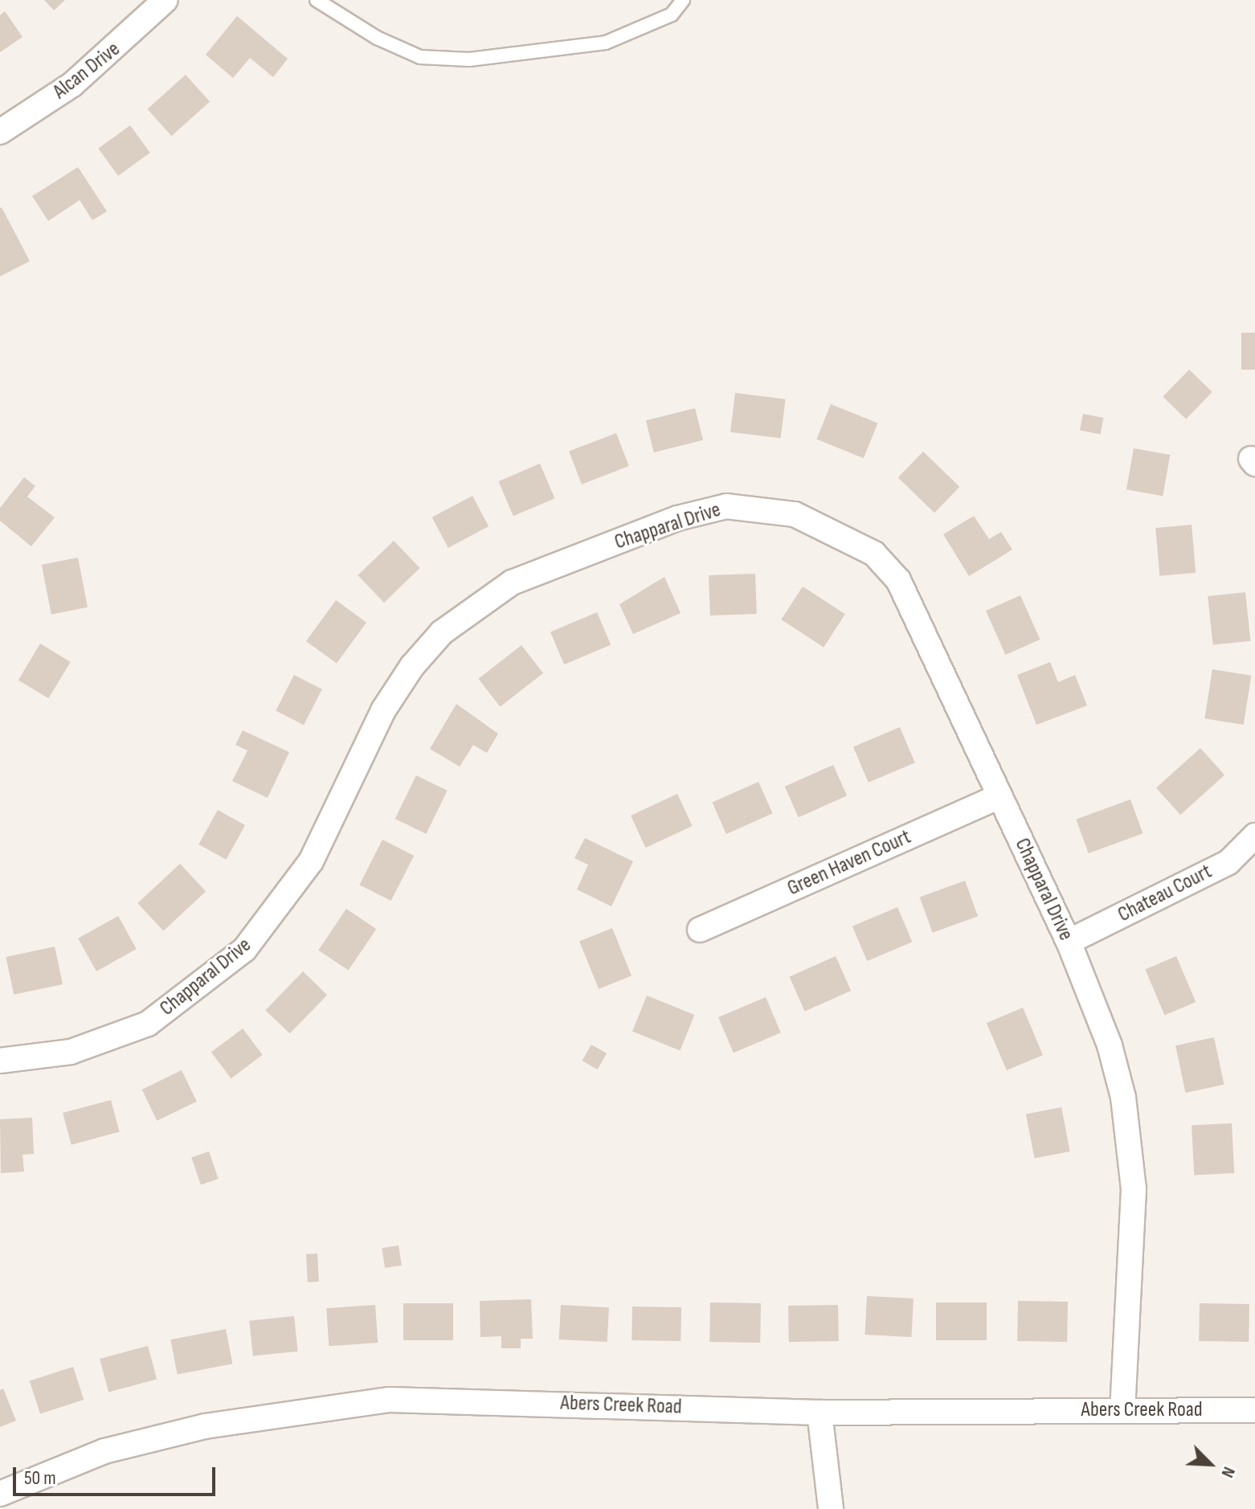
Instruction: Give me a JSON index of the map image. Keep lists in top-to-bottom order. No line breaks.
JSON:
{"streets":{"street":["Alcan Drive","Chapparal Drive","Green Haven Court","Chateau Court","Abers Creek Road"]},"crossings":[["Chapparal Drive","Green Haven Court"],["Chapparal Drive","Chateau Court"],["Chapparal Drive","Abers Creek Road"]],"scale_bar":"50 m","north":"bottom right"}
